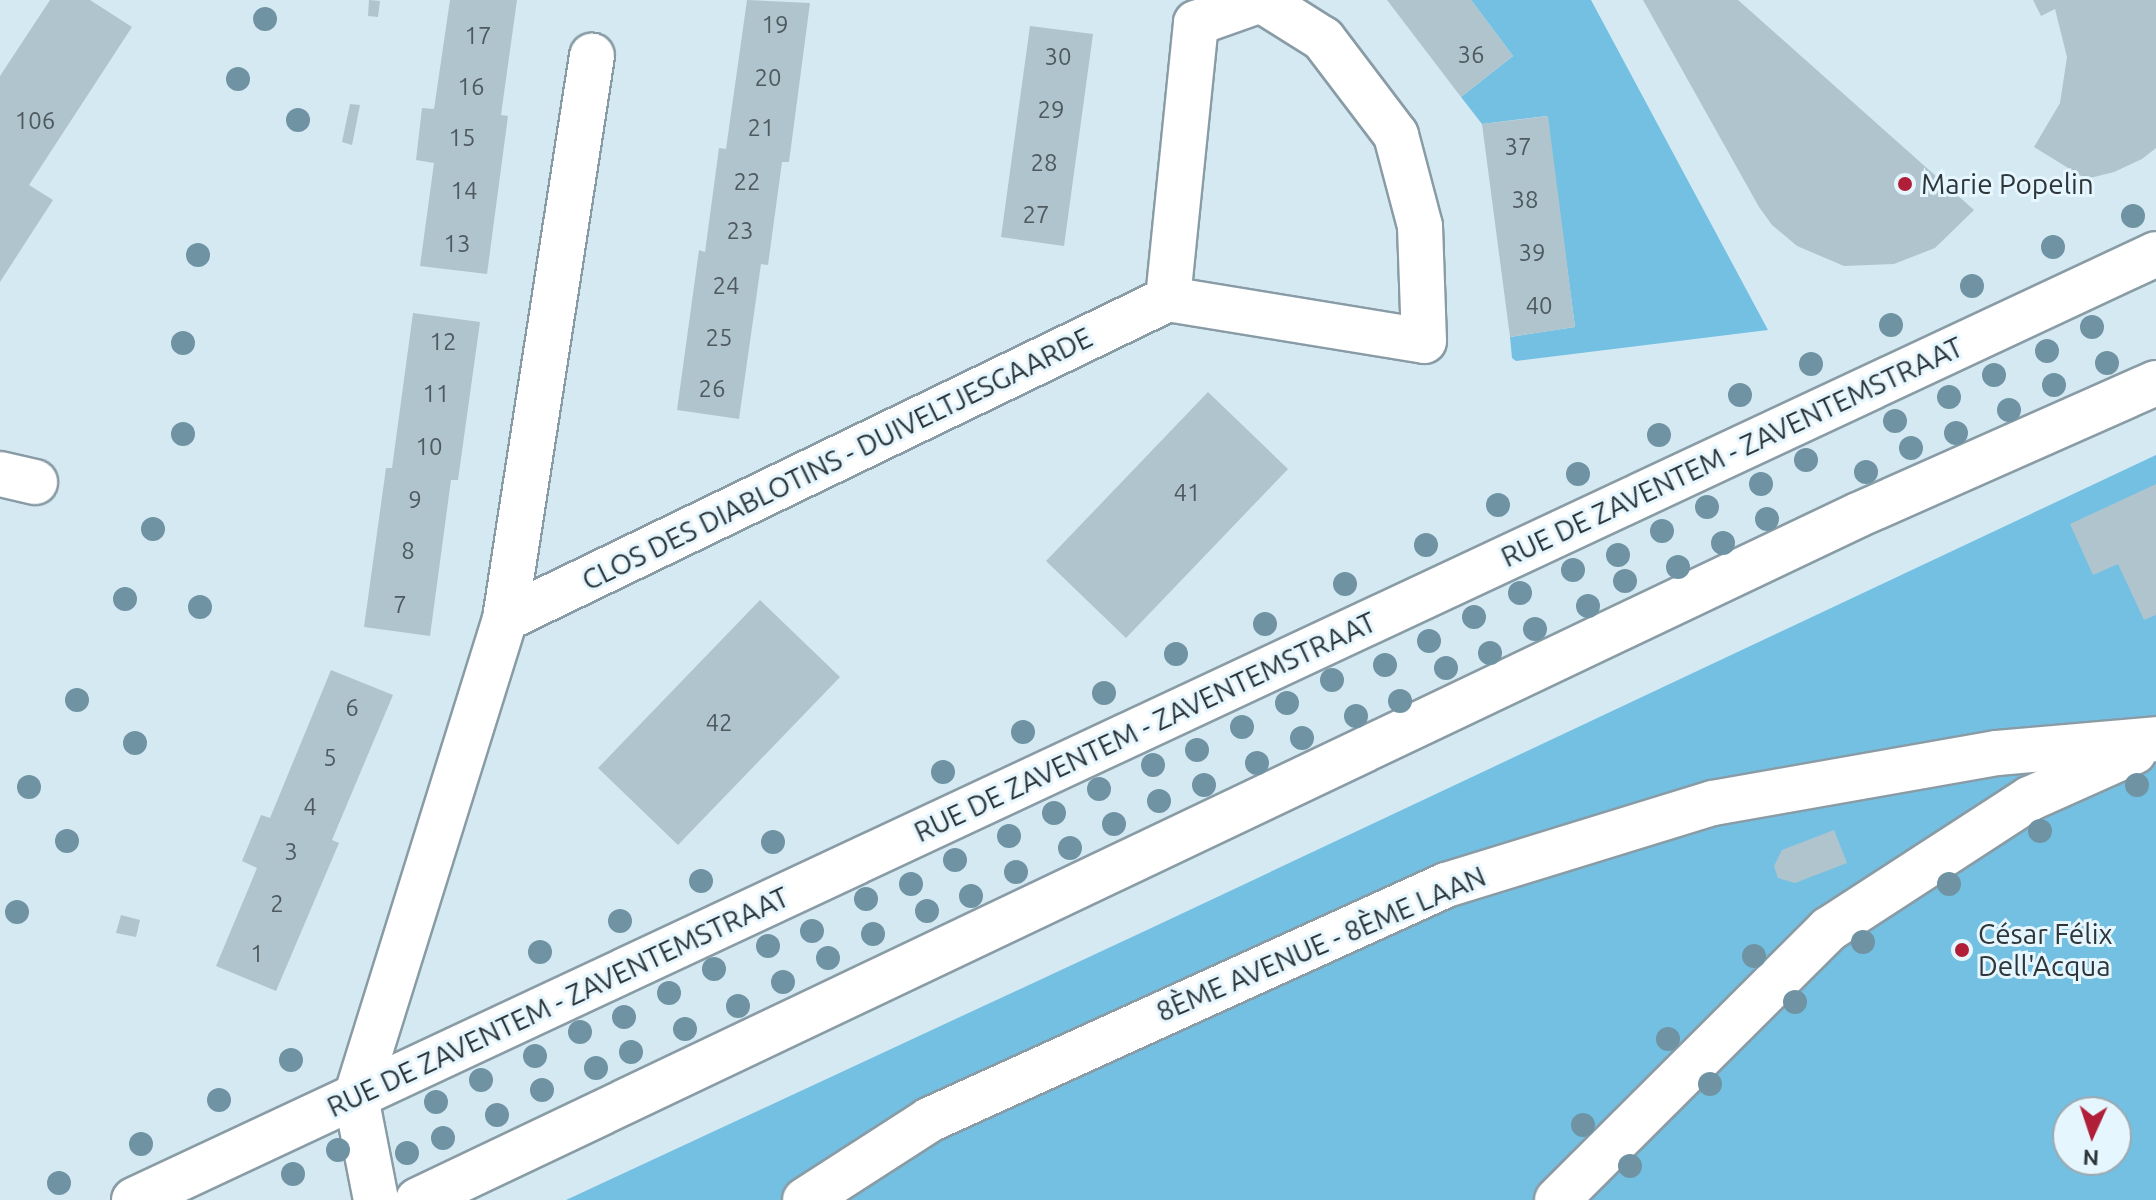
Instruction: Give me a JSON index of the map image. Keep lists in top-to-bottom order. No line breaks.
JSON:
{"streets":{"street":["RUE DE ZAVENTEM - ZAVENTEMSTRAAT","CLOS DES DIABLOTINS - DUIVELTJESGAARDE","8ÈME AVENUE - 8ÈME LAAN"]},"places":["Marie Popelin","César Félix Dell'Acqua"],"house_numbers":["19","17","36","30","20","16","29","106","21","15","37","28","22","14","38","27","23","13","39","24","40","25","12","26","11","10","41","9","8","7","6","42","5","4","3","2","1"],"north":"bottom"}
